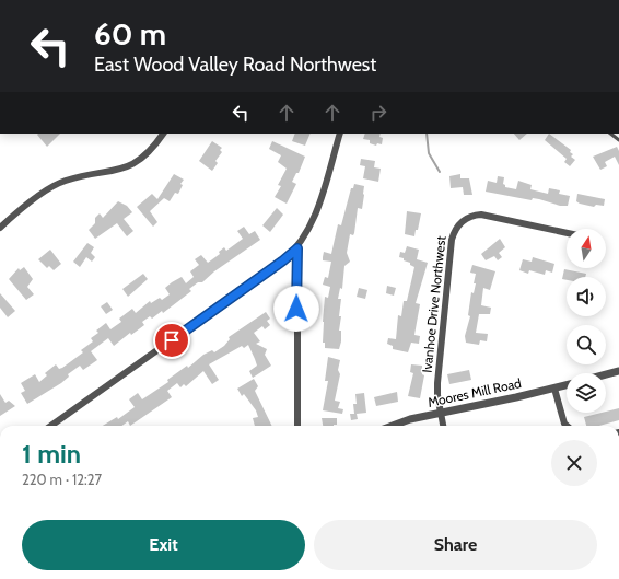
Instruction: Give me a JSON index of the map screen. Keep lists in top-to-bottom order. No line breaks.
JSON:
{"streets":{"street":["Ivanhoe Drive Northwest","Moores Mill Road"]},"crossings":[["Ivanhoe Drive Northwest","Moores Mill Road"]],"north":"top","page":{"turn":["60 m","East Wood Valley Road Northwest"],"heading":["1 min","220 m · 12:27"],"buttons":["Exit","Share"]}}
